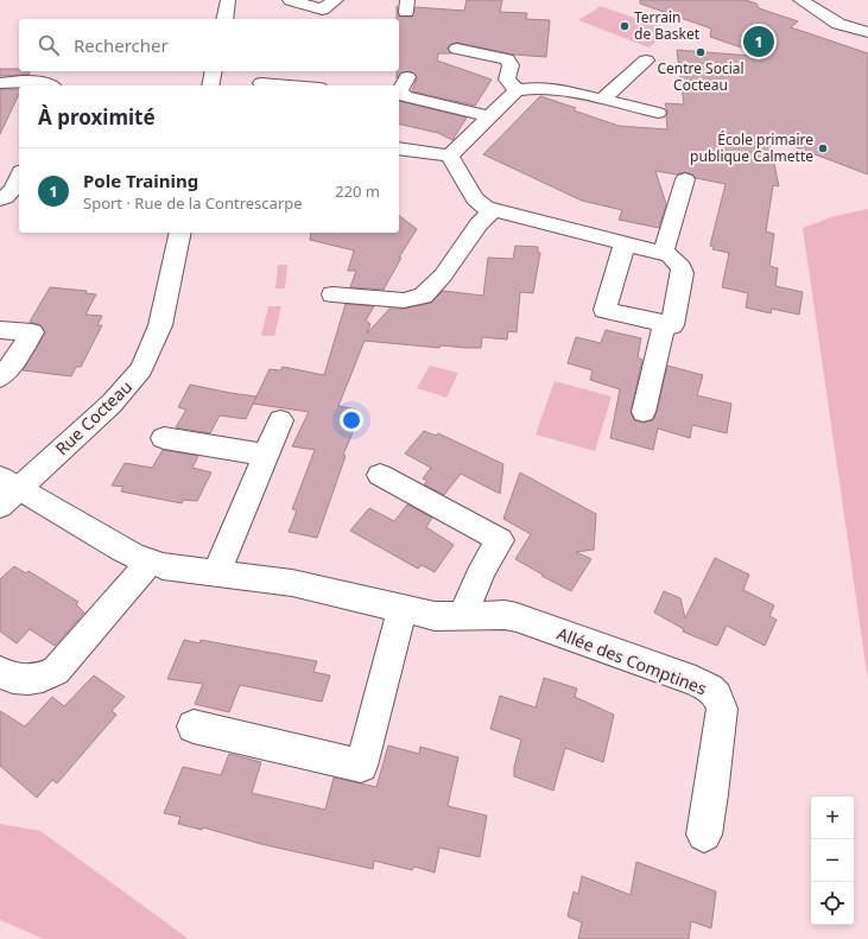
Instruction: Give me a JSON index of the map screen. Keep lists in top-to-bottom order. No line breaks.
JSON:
{"streets":{"street":["Rue Cocteau","Allée des Comptines"]},"crossings":[["Rue Cocteau","Allée des Comptines"]],"places":["Terrain de Basket","Centre Social Cocteau","École primaire publique Calmette"],"page":{"search":"Rechercher","pins":"1","heading":"À proximité","list":[{"mark":"1","name":"Pole Training","note":"Sport · Rue de la Contrescarpe","value":"220 m"}],"map_buttons":["+","−"]}}
